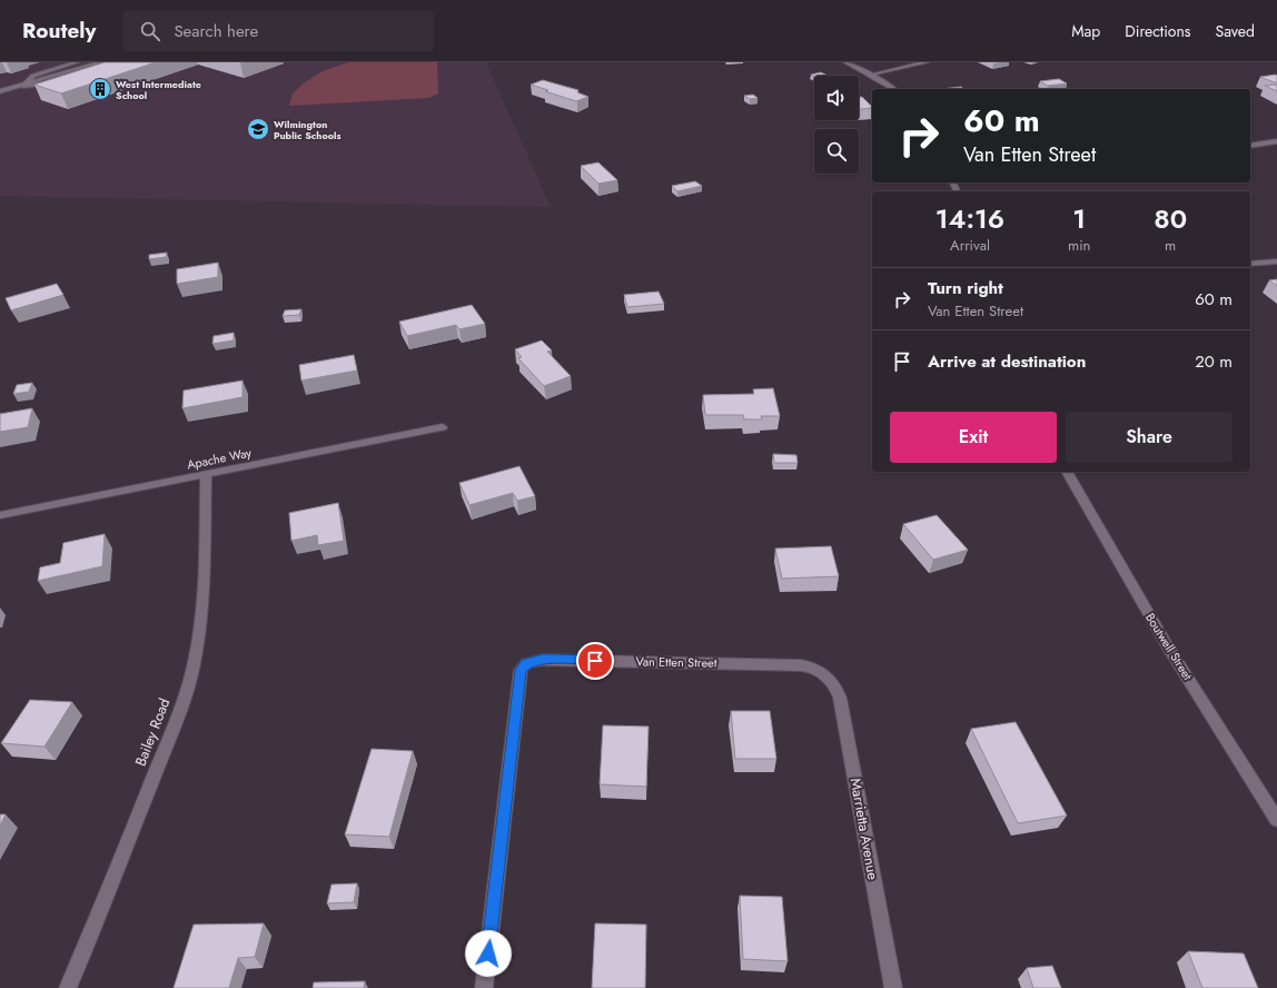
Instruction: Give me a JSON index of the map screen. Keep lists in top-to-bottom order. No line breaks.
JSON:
{"streets":{"street":["Apache Way","Boutwell Street","Van Etten Street","Bailey Road","Marrietta Avenue"]},"crossings":[["Apache Way","Bailey Road"],["Van Etten Street","Marrietta Avenue"]],"places":{"building":["West Intermediate School"],"school or university":["Wilmington Public Schools"]},"page":{"header":"Routely","search":"Search here","nav":["Map","Directions","Saved"],"turn":["60 m","Van Etten Street"],"eta":["14:16","Arrival","1","min","80","m"],"list":[{"name":"Turn right","note":"Van Etten Street","value":"60 m"},{"name":"Arrive at destination","value":"20 m"}],"buttons":["Exit","Share"]}}
